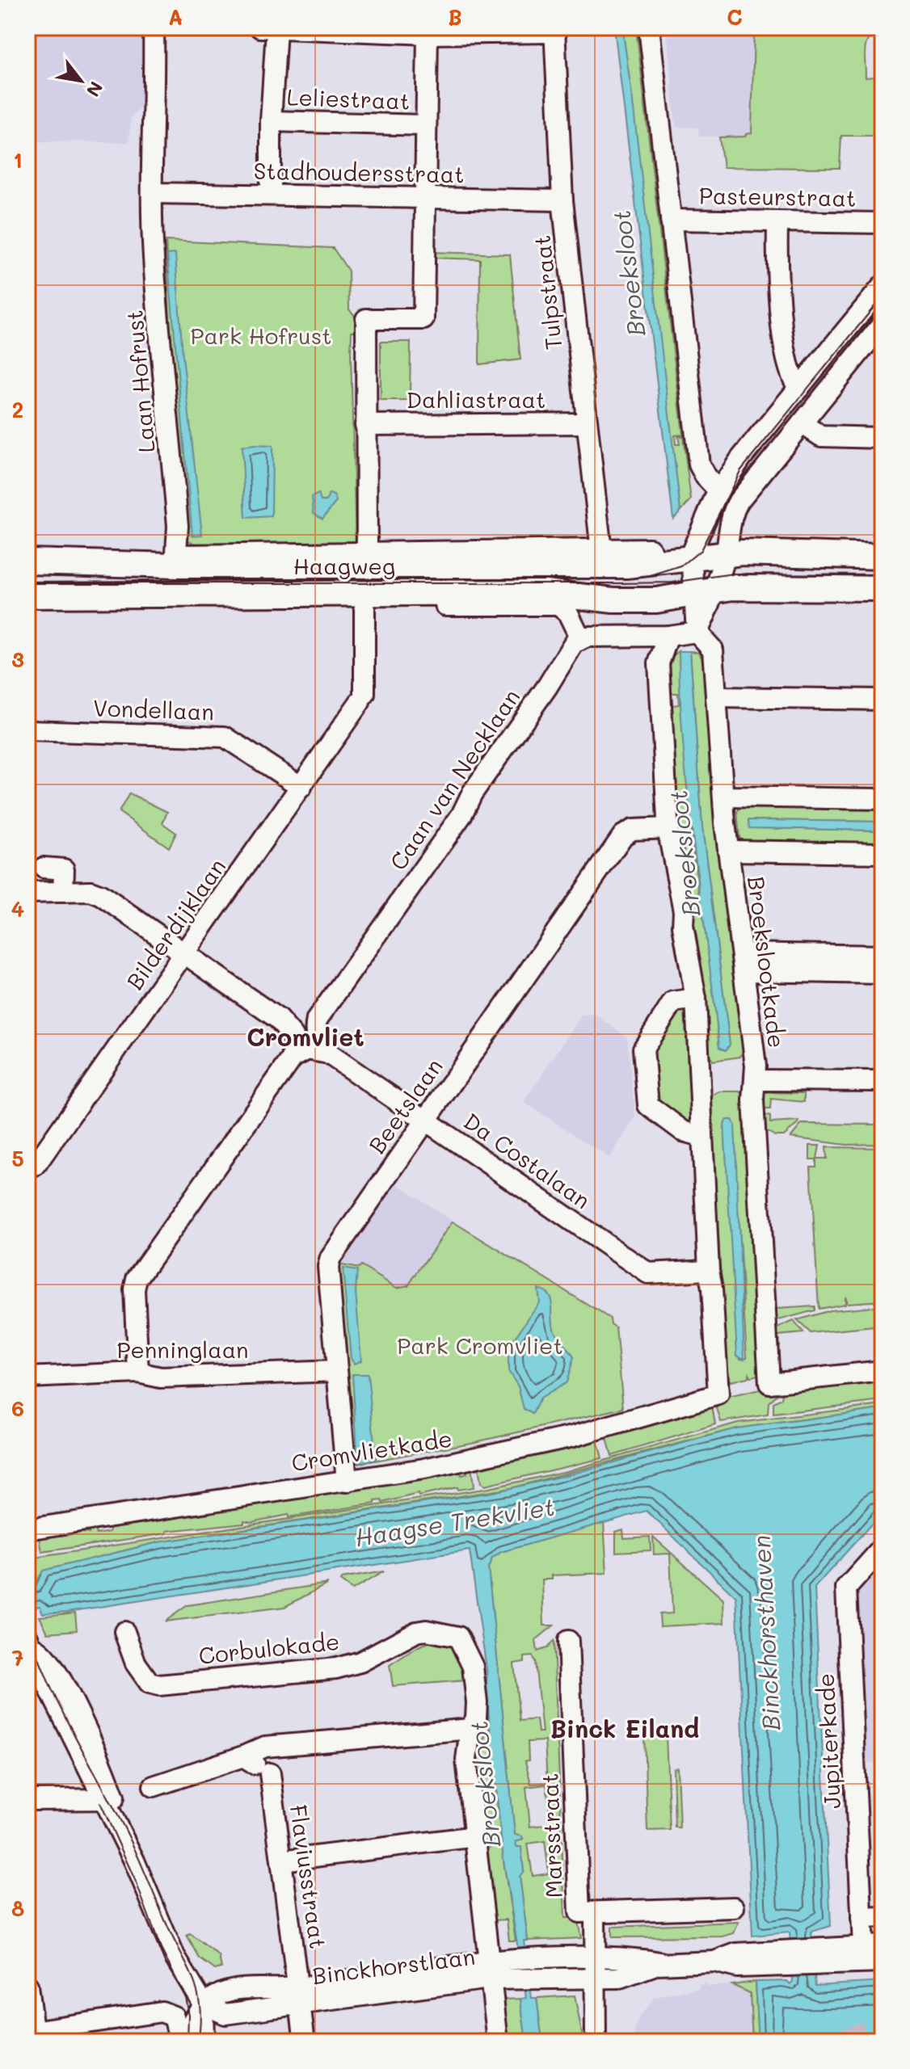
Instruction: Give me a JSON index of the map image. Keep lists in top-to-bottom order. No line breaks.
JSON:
{"streets":{"main road":["Haagweg"],"street":["Leliestraat","Stadhoudersstraat","Pasteurstraat","Tulpstraat","Laan Hofrust","Dahliastraat","Vondellaan","Caan van Necklaan","Bilderdijklaan","Broekslootkade","Beetslaan","Da Costalaan","Penninglaan","Cromvlietkade","Corbulokade","Jupiterkade","Marsstraat","Flaviusstraat","Binckhorstlaan"]},"crossings":[["Stadhoudersstraat","Tulpstraat"],["Stadhoudersstraat","Laan Hofrust"],["Tulpstraat","Dahliastraat"],["Tulpstraat","Haagweg"],["Laan Hofrust","Haagweg"],["Haagweg","Caan van Necklaan"],["Haagweg","Bilderdijklaan"],["Vondellaan","Bilderdijklaan"],["Beetslaan","Da Costalaan"],["Beetslaan","Penninglaan"],["Beetslaan","Cromvlietkade"],["Da Costalaan","Cromvlietkade"],["Corbulokade","Binckhorstlaan"],["Jupiterkade","Binckhorstlaan"],["Flaviusstraat","Binckhorstlaan"]],"districts":["Cromvliet","Binck Eiland"],"water":["Broeksloot","Haagse Trekvliet","Binckhorsthaven"],"parks":["Park Hofrust","Park Cromvliet"],"north":"bottom right","grid":{"columns":["A","B","C"],"rows":["1","2","3","4","5","6","7","8"]}}
